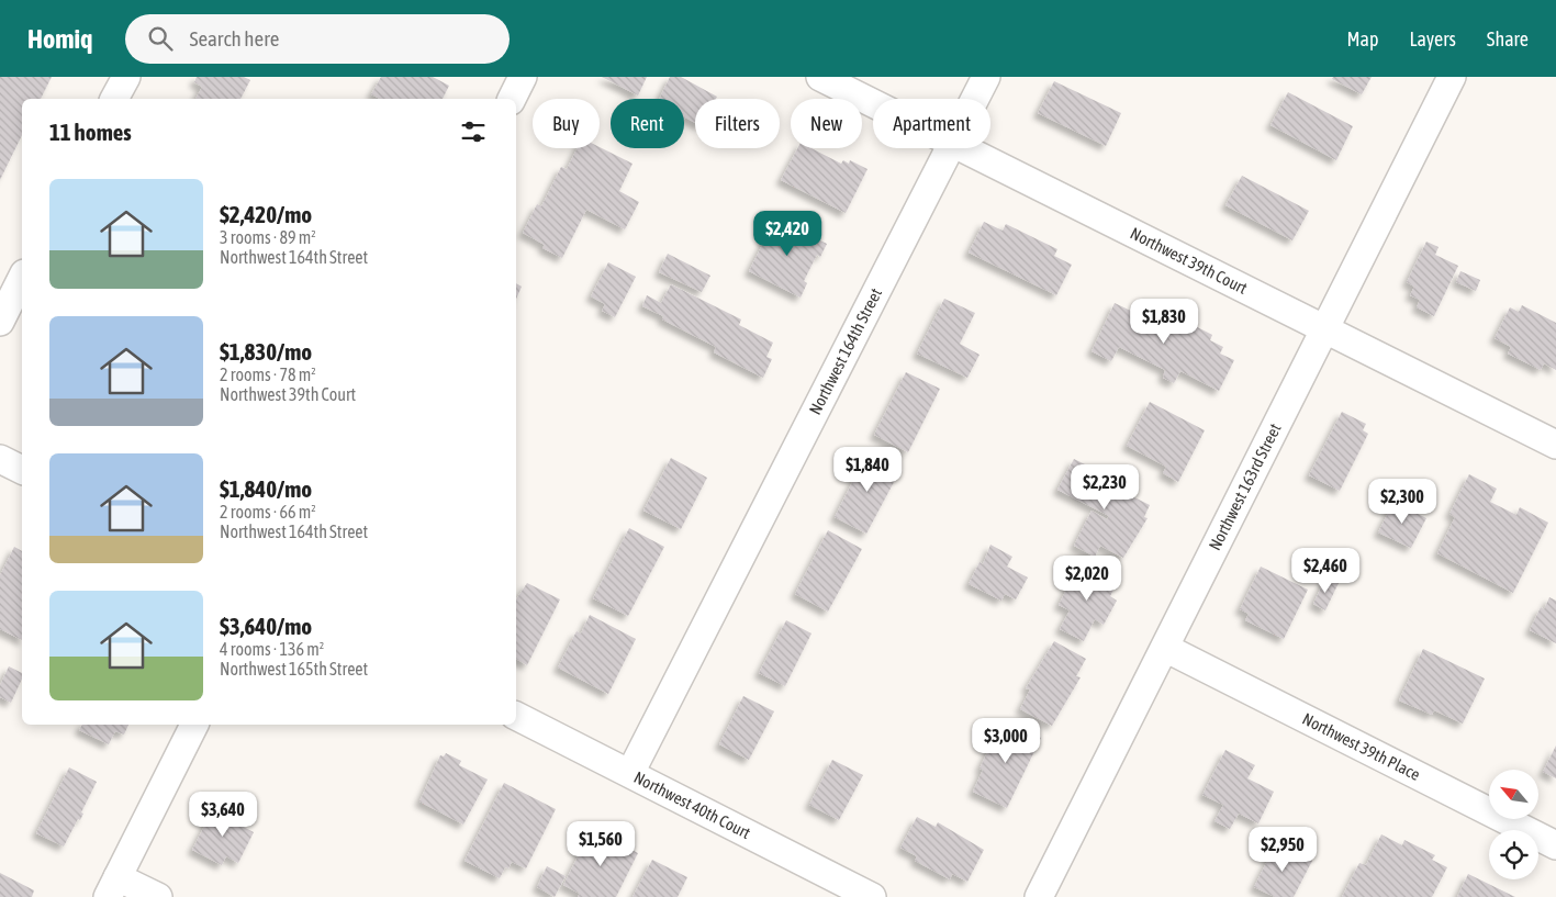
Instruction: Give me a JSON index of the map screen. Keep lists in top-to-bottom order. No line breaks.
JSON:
{"streets":{"street":["Northwest 39th Court","Northwest 164th Street","Northwest 163rd Street","Northwest 39th Place","Northwest 40th Court"]},"crossings":[["Northwest 39th Court","Northwest 163rd Street"],["Northwest 164th Street","Northwest 40th Court"],["Northwest 163rd Street","Northwest 39th Place"]],"north":"top left","page":{"header":"Homiq","search":"Search here","nav":["Map","Layers","Share"],"chip":["Buy","Rent","Filters","New","Apartment"],"heading":"11 homes","list":[{"name":"$2,420/mo","note":"3 rooms · 89 m² · Northwest 164th Street"},{"name":"$1,830/mo","note":"2 rooms · 78 m² · Northwest 39th Court"},{"name":"$1,840/mo","note":"2 rooms · 66 m² · Northwest 164th Street"},{"name":"$3,640/mo","note":"4 rooms · 136 m² · Northwest 165th Street"}],"price":["$2,420","$1,830","$1,840","$2,230","$2,300","$2,460","$2,020","$3,000","$3,640","$1,560","$2,950"]}}
